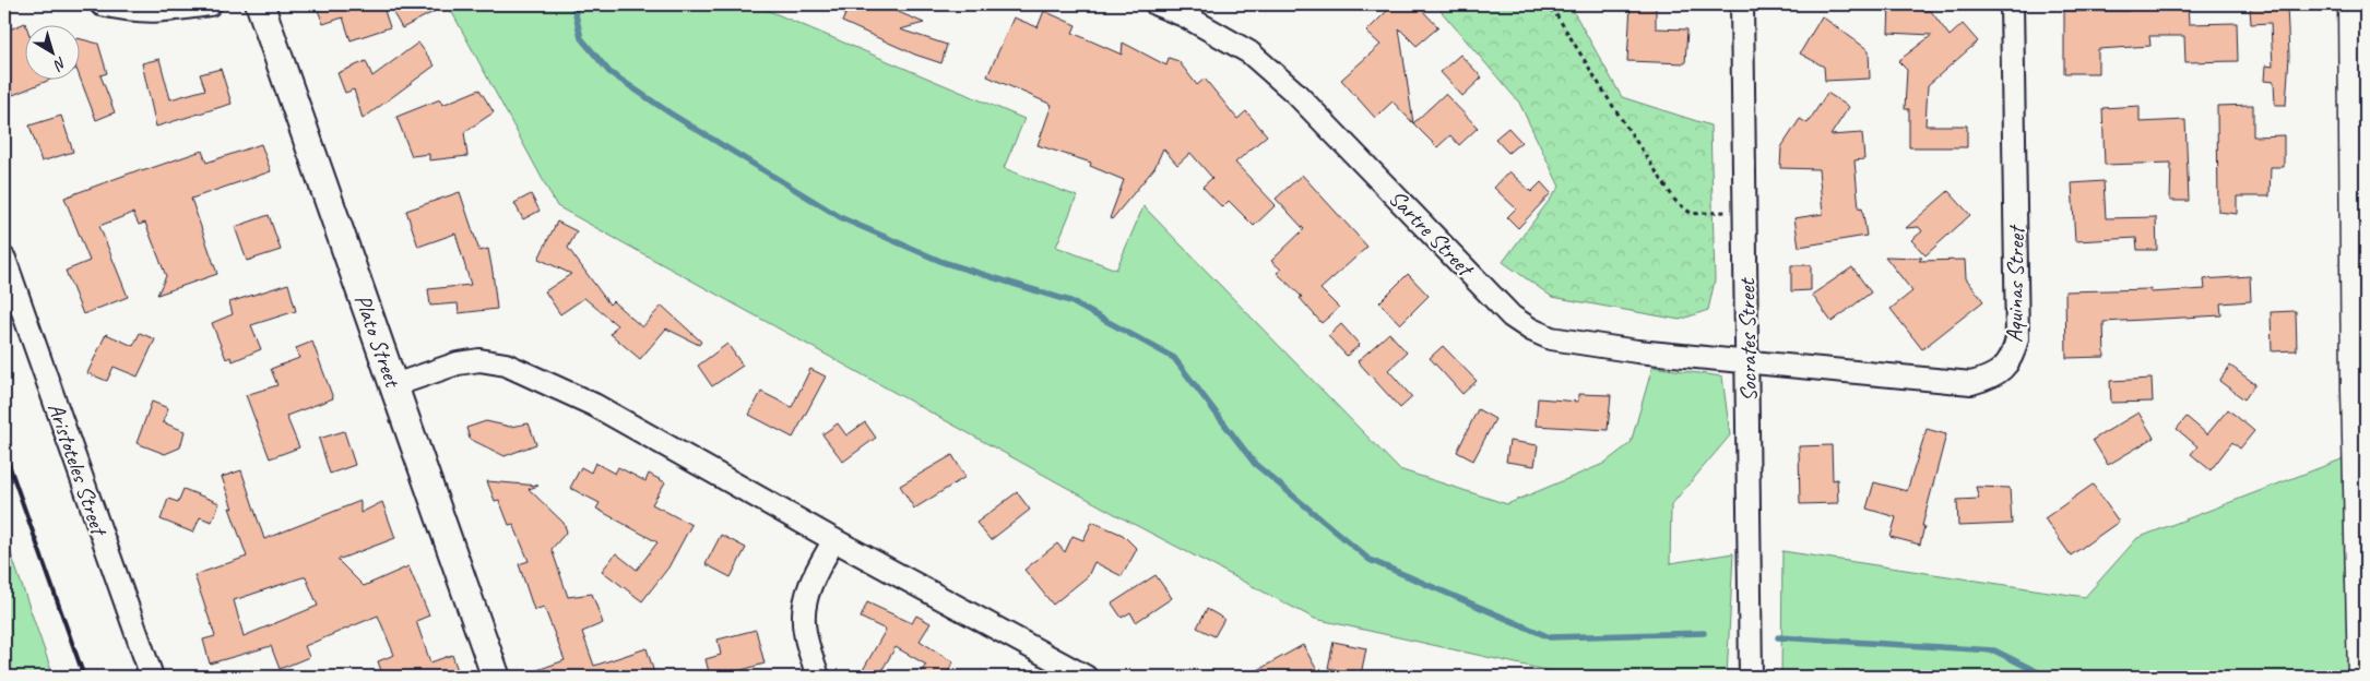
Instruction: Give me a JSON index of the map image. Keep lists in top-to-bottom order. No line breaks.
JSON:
{"streets":{"street":["Sartre Street","Aquinas Street","Plato Street","Socrates Street","Aristoteles Street"]},"crossings":[["Sartre Street","Aquinas Street"],["Sartre Street","Socrates Street"],["Aquinas Street","Socrates Street"]],"north":"bottom right"}
